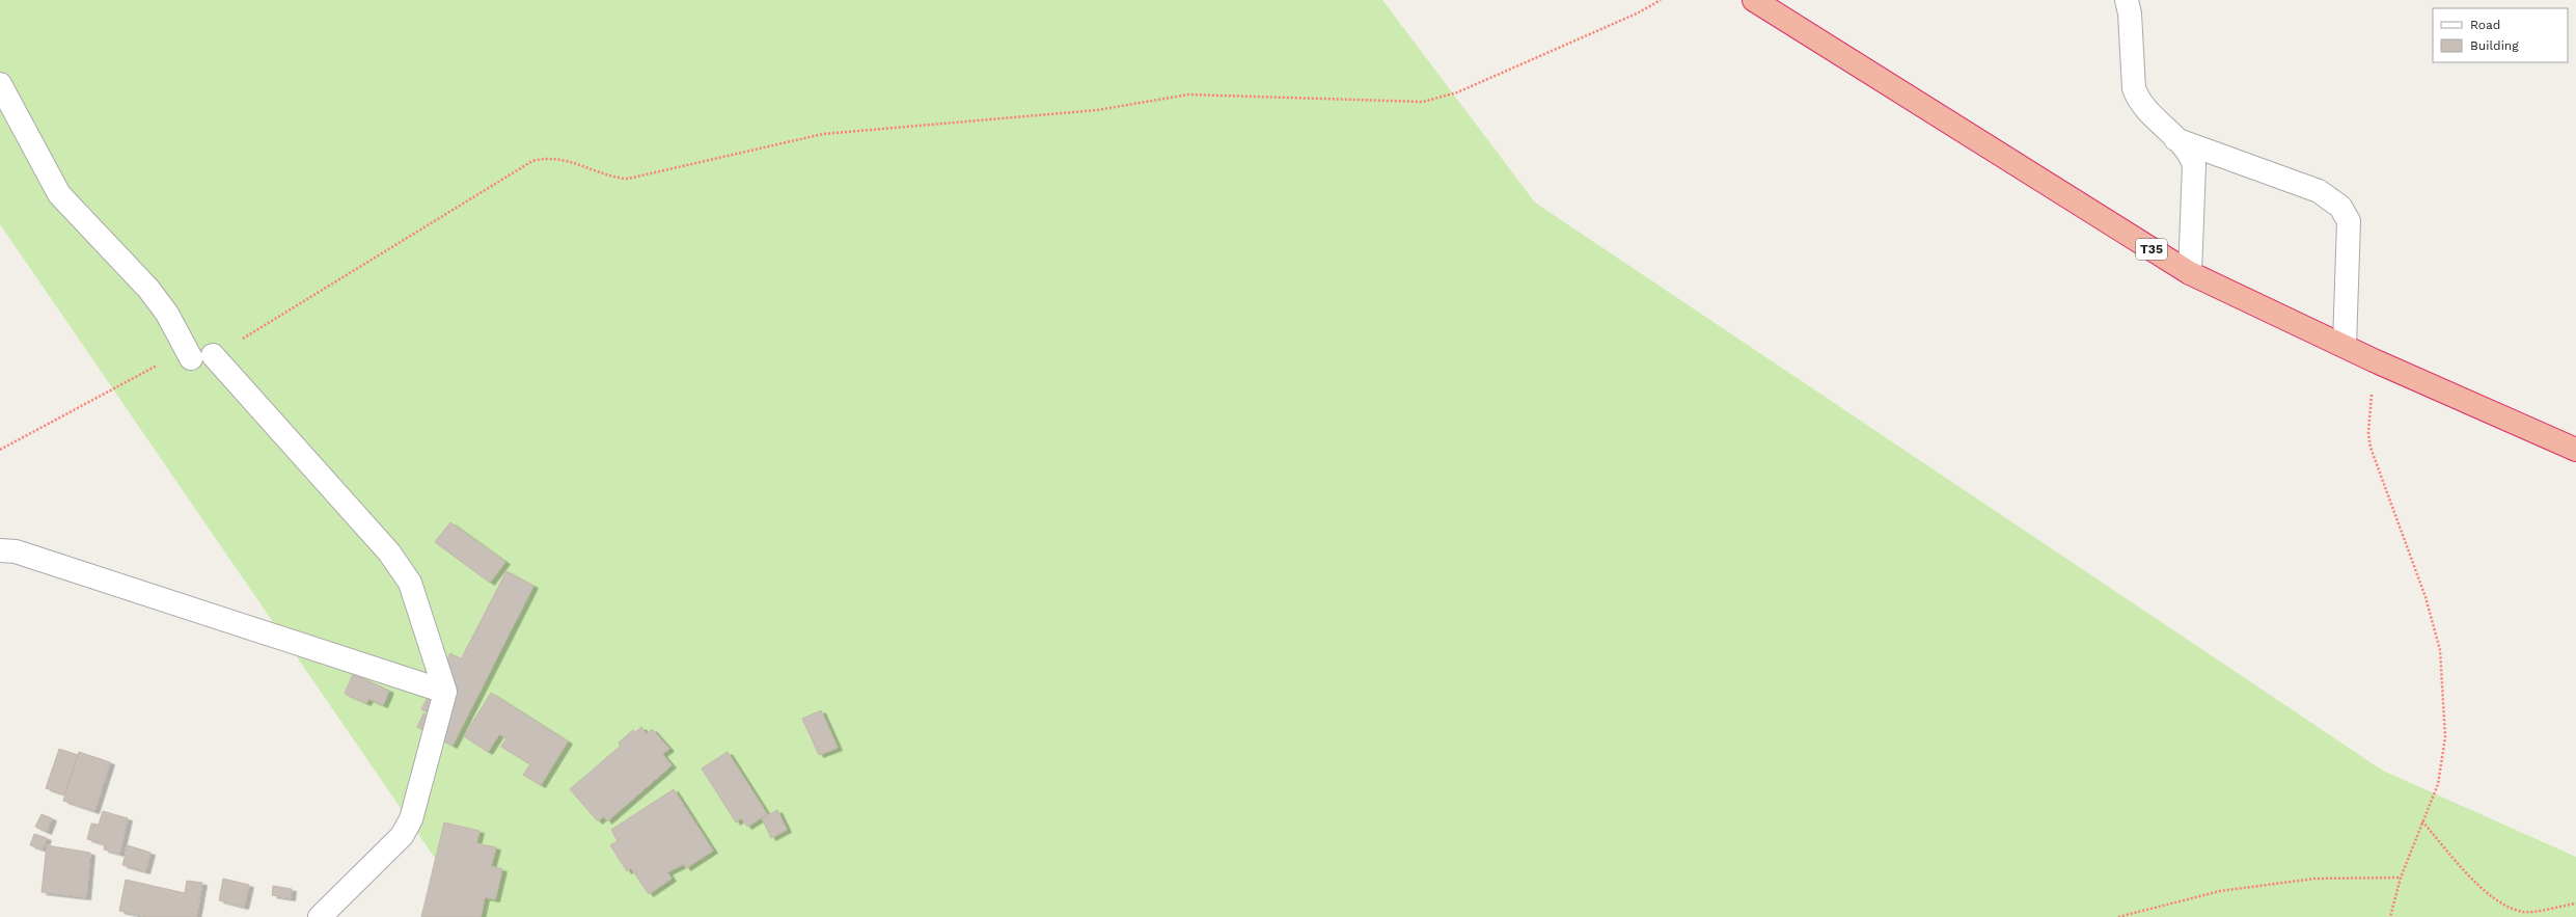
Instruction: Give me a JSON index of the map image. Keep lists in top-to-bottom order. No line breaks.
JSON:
{"streets":{"highway":["T35"]},"legend":["Road","Building"]}
